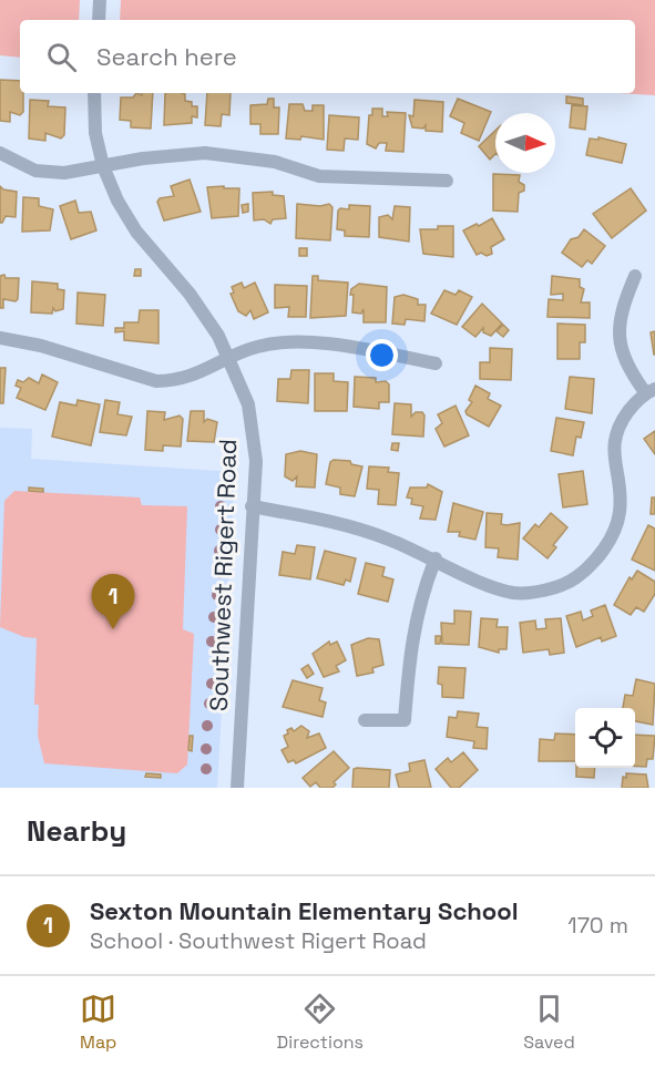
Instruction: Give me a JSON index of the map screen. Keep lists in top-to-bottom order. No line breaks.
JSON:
{"streets":{"street":["Southwest Rigert Road"]},"north":"right","page":{"search":"Search here","pins":"1","heading":"Nearby","list":[{"mark":"1","name":"Sexton Mountain Elementary School","note":"School · Southwest Rigert Road","value":"170 m"}],"nav":["Map","Directions","Saved"]}}
